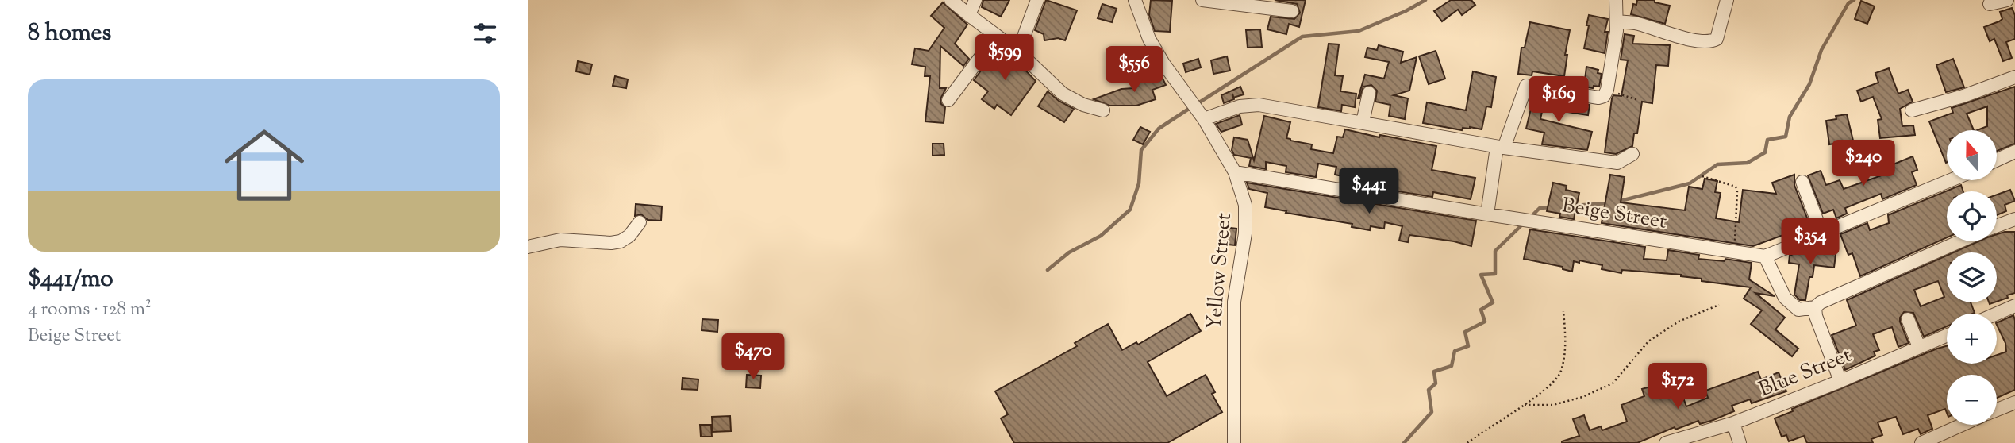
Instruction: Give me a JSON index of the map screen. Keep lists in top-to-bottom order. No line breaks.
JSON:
{"streets":{"street":["Beige Street","Yellow Street","Blue Street"]},"crossings":[["Beige Street","Yellow Street"]],"north":"top","page":{"heading":"8 homes","price":["$599","$556","$169","$240","$441","$354","$470","$172"],"list":[{"name":"$441/mo","note":"4 rooms · 128 m² · Beige Street"}],"map_buttons":["+","−"]}}
